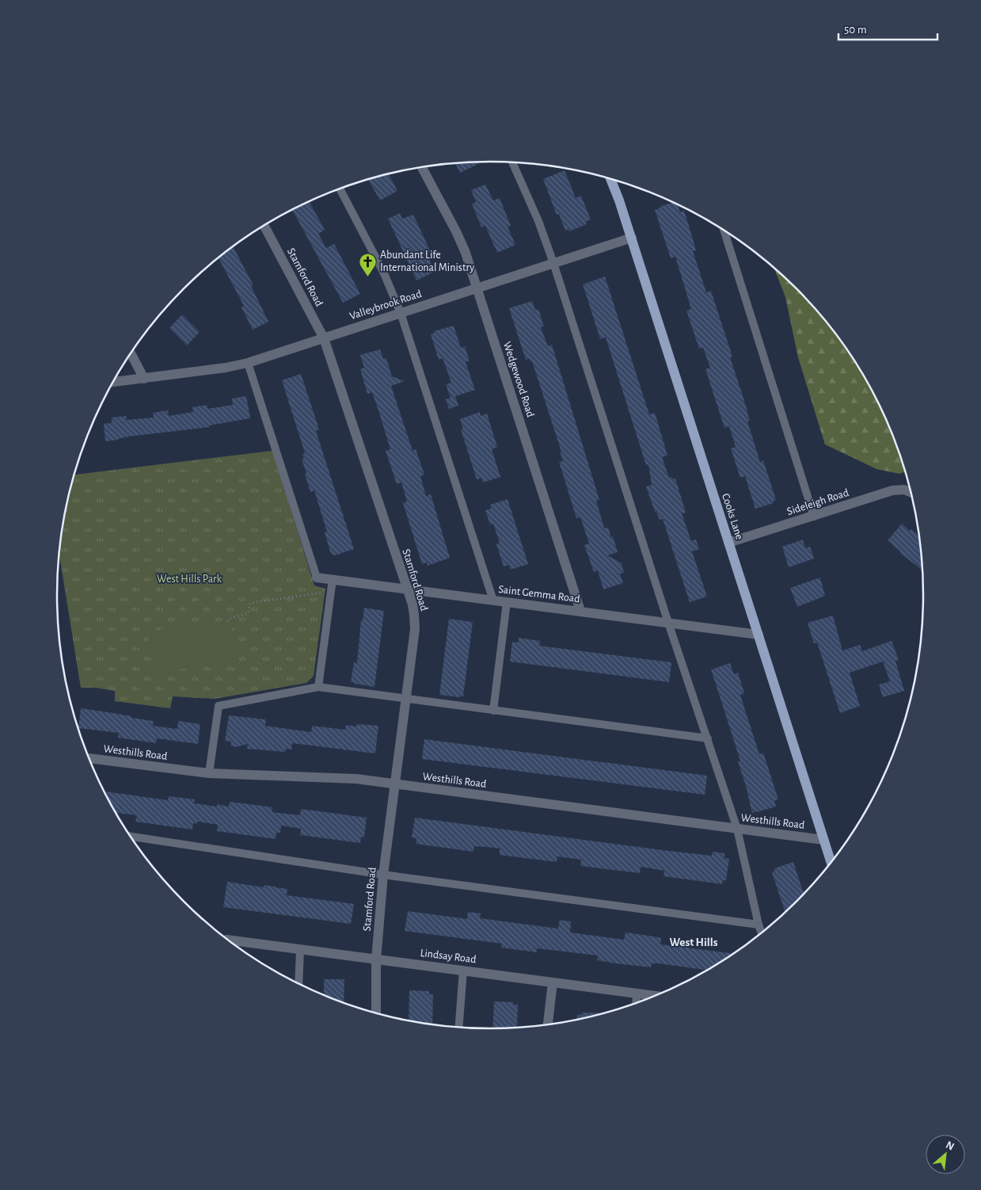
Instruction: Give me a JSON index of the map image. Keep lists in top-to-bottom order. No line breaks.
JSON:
{"streets":{"main road":["Cooks Lane"],"street":["Stamford Road","Valleybrook Road","Wedgewood Road","Sideleigh Road","Saint Gemma Road","Westhills Road","Lindsay Road"]},"crossings":[["Stamford Road","Valleybrook Road"],["Stamford Road","Saint Gemma Road"],["Stamford Road","Westhills Road"],["Stamford Road","Lindsay Road"],["Valleybrook Road","Wedgewood Road"],["Valleybrook Road","Cooks Lane"],["Wedgewood Road","Saint Gemma Road"],["Sideleigh Road","Cooks Lane"],["Cooks Lane","Saint Gemma Road"],["Cooks Lane","Westhills Road"]],"districts":["West Hills"],"parks":["West Hills Park"],"places":{"church":["Abundant Life International Ministry"]},"scale_bar":"50 m","north":"top right"}
